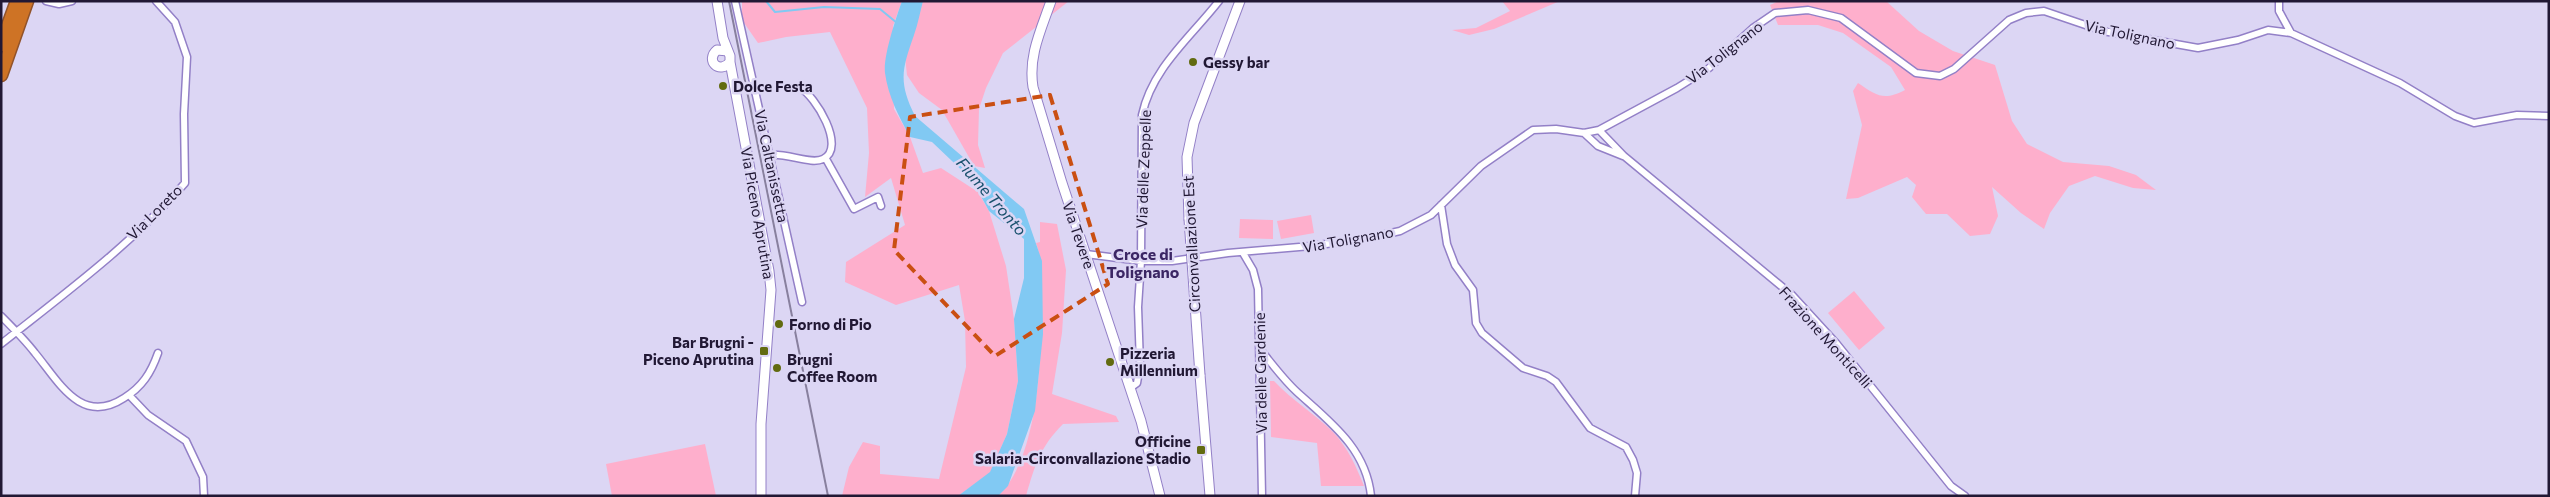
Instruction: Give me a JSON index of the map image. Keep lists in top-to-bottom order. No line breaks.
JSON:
{"streets":{"main road":["Via Piceno Aprutina","Via Tevere","Circonvallazione Est"],"street":["Via Tolignano","Via Caltanissetta","Via delle Zeppelle","Via Loreto","Frazione Monticelli","Via delle Gardenie"]},"crossings":[["Via Tolignano","Via delle Zeppelle"],["Via Tolignano","Via Tevere"],["Via Tolignano","Frazione Monticelli"],["Via Tolignano","Via delle Gardenie"],["Via delle Zeppelle","Via Tevere"]],"districts":["Croce di Tolignano"],"water":["Fiume Tronto"],"places":{"other":["Gessy bar","Dolce Festa","Forno di Pio","Pizzeria Millennium","Brugni Coffee Room"],"transit":["Bar Brugni - Piceno Aprutina","Officine Salaria-Circonvallazione Stadio"]}}
